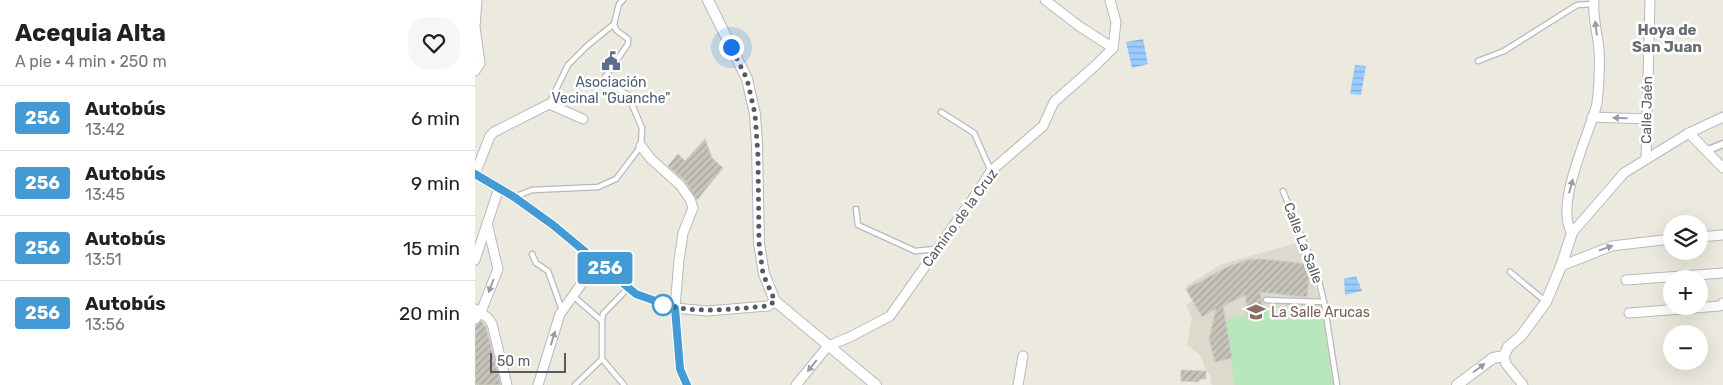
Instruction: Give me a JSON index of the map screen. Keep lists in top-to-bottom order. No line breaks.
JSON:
{"streets":{"street":["Calle Jaén","Camino de la Cruz"],"lane":["Calle La Salle"]},"districts":["Hoya de San Juan"],"places":{"public building":["Asociación Vecinal \"Guanche\""],"school or university":["La Salle Arucas"]},"lines":["bus line 256"],"scale_bar":"50 m","page":{"heading":["Acequia Alta","A pie · 4 min · 250 m"],"on_map":"256","list":[{"mark":"256","name":"Autobús","note":"13:42","value":"6 min"},{"mark":"256","name":"Autobús","note":"13:45","value":"9 min"},{"mark":"256","name":"Autobús","note":"13:51","value":"15 min"},{"mark":"256","name":"Autobús","note":"13:56","value":"20 min"}],"map_buttons":["+","−"],"scale":"50 m"}}
